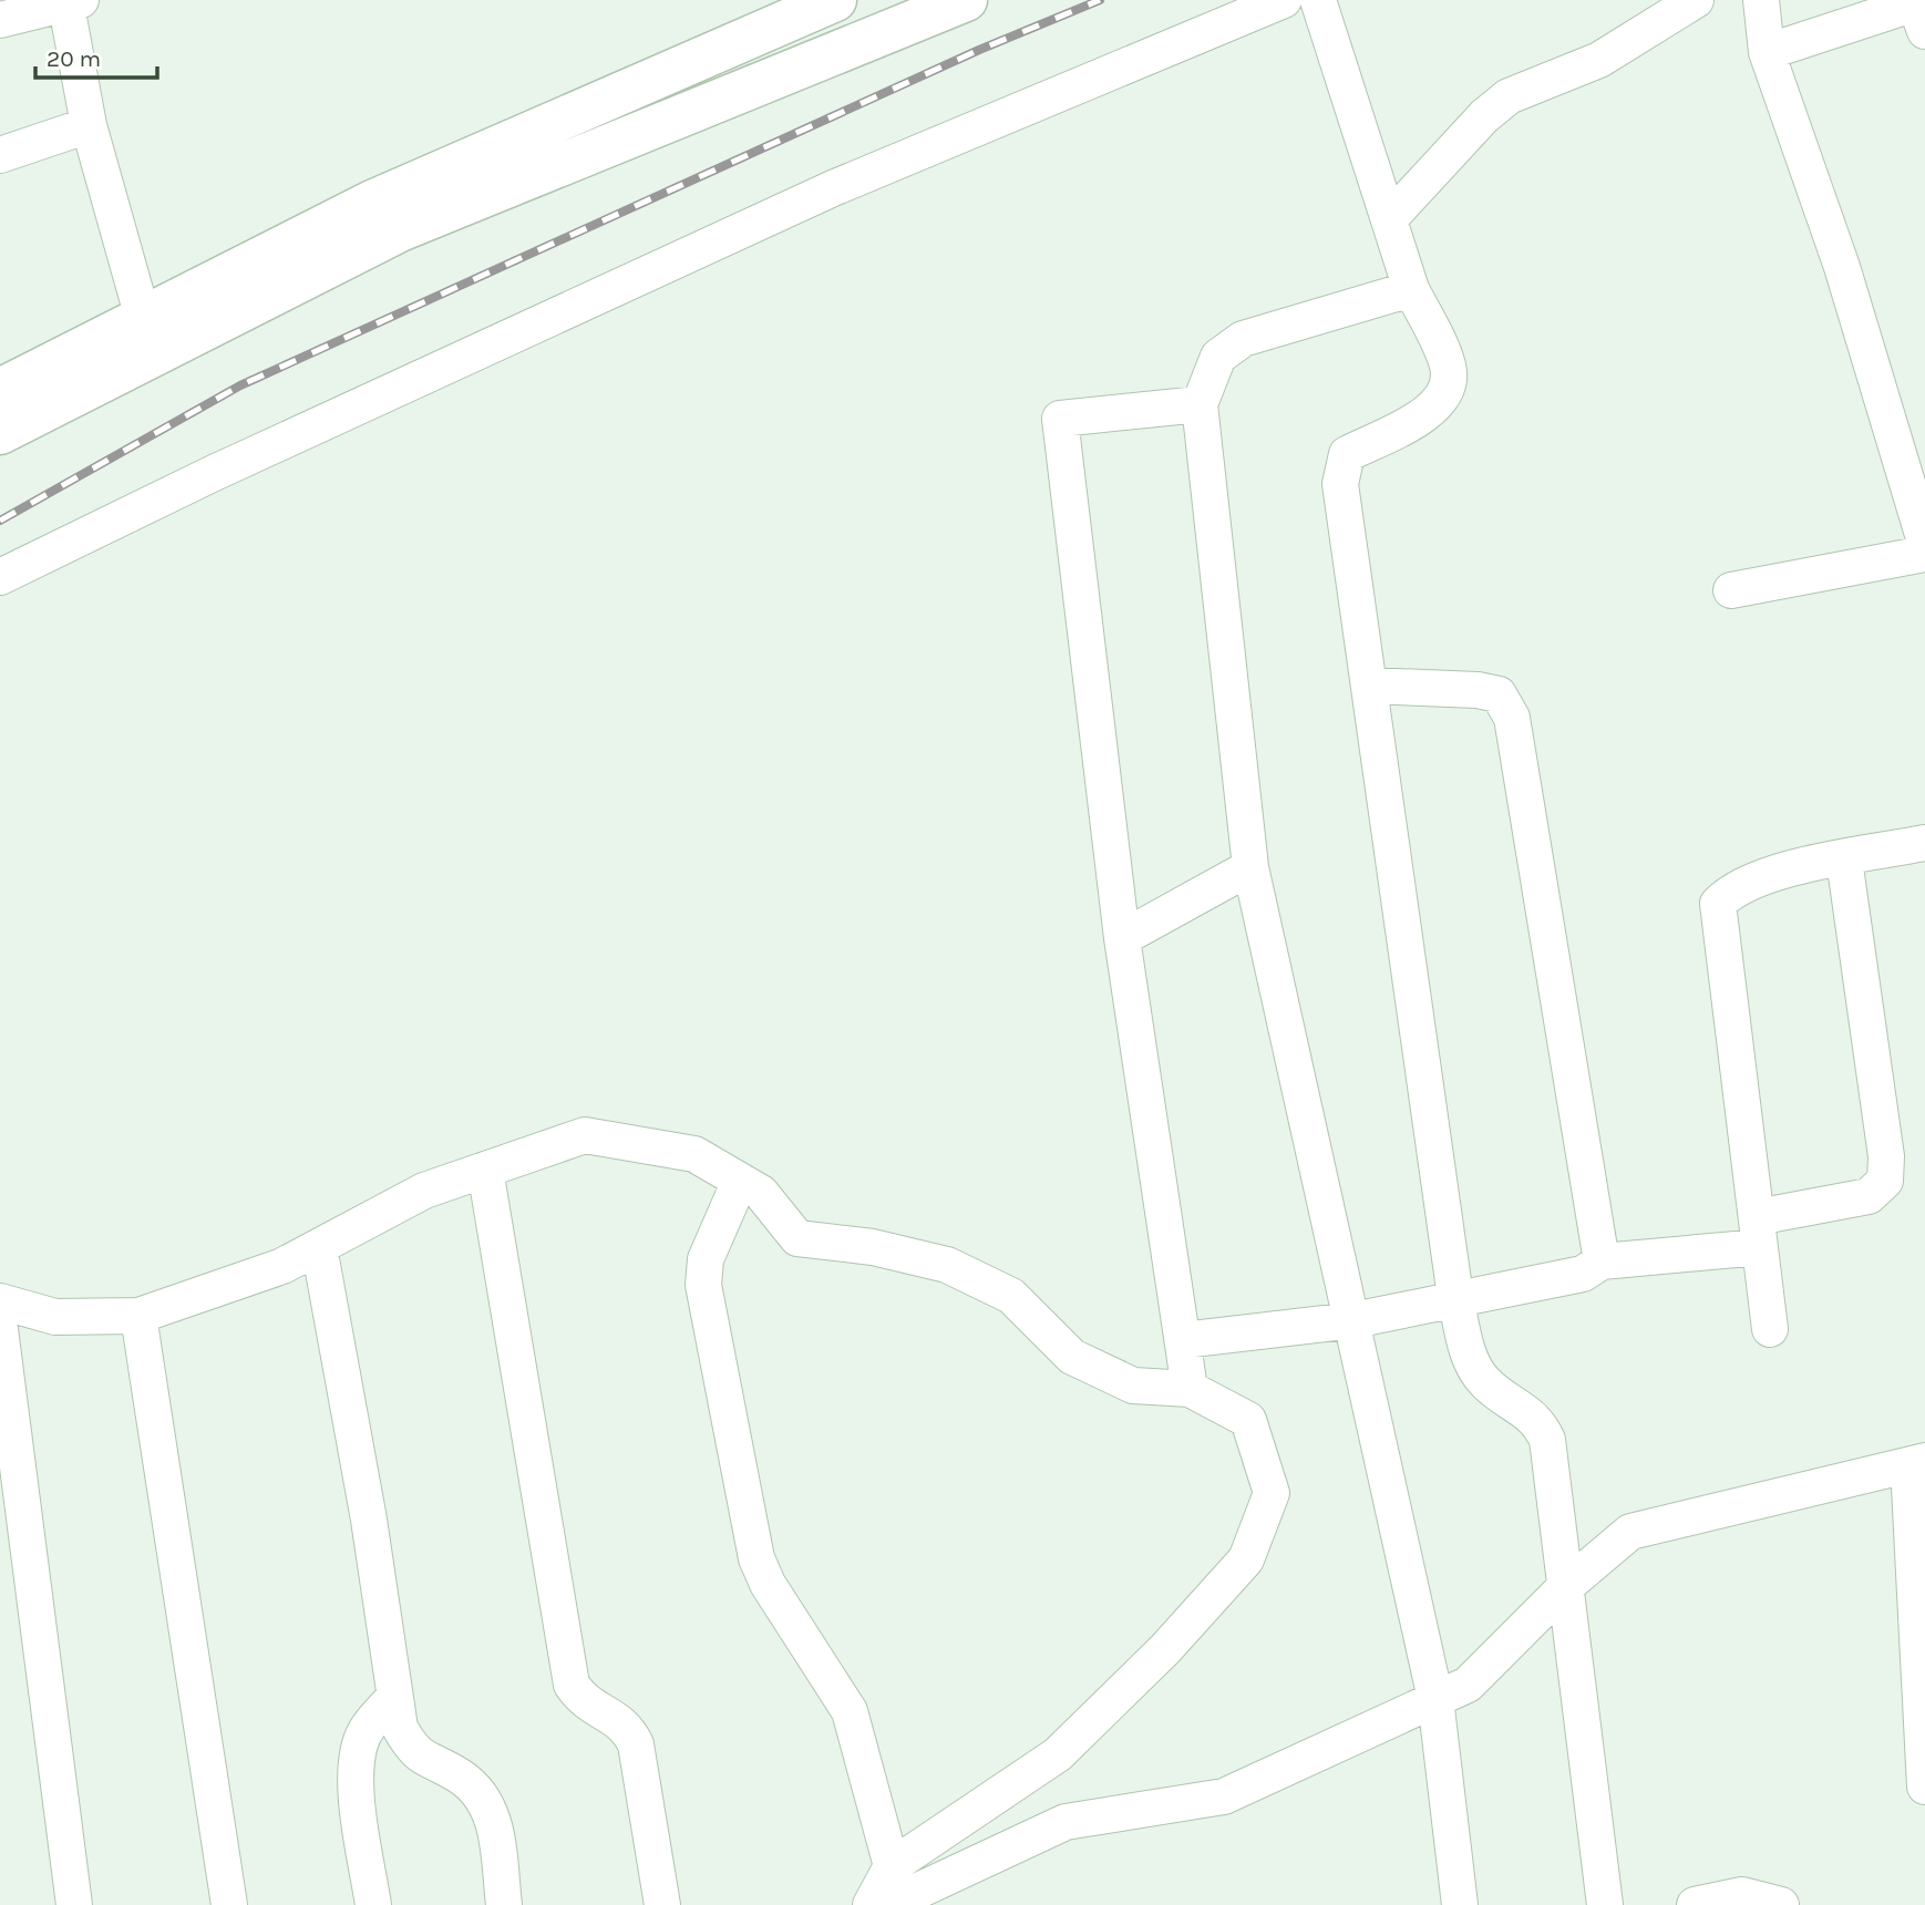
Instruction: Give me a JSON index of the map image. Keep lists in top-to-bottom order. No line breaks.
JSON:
{"scale_bar":"20 m"}
